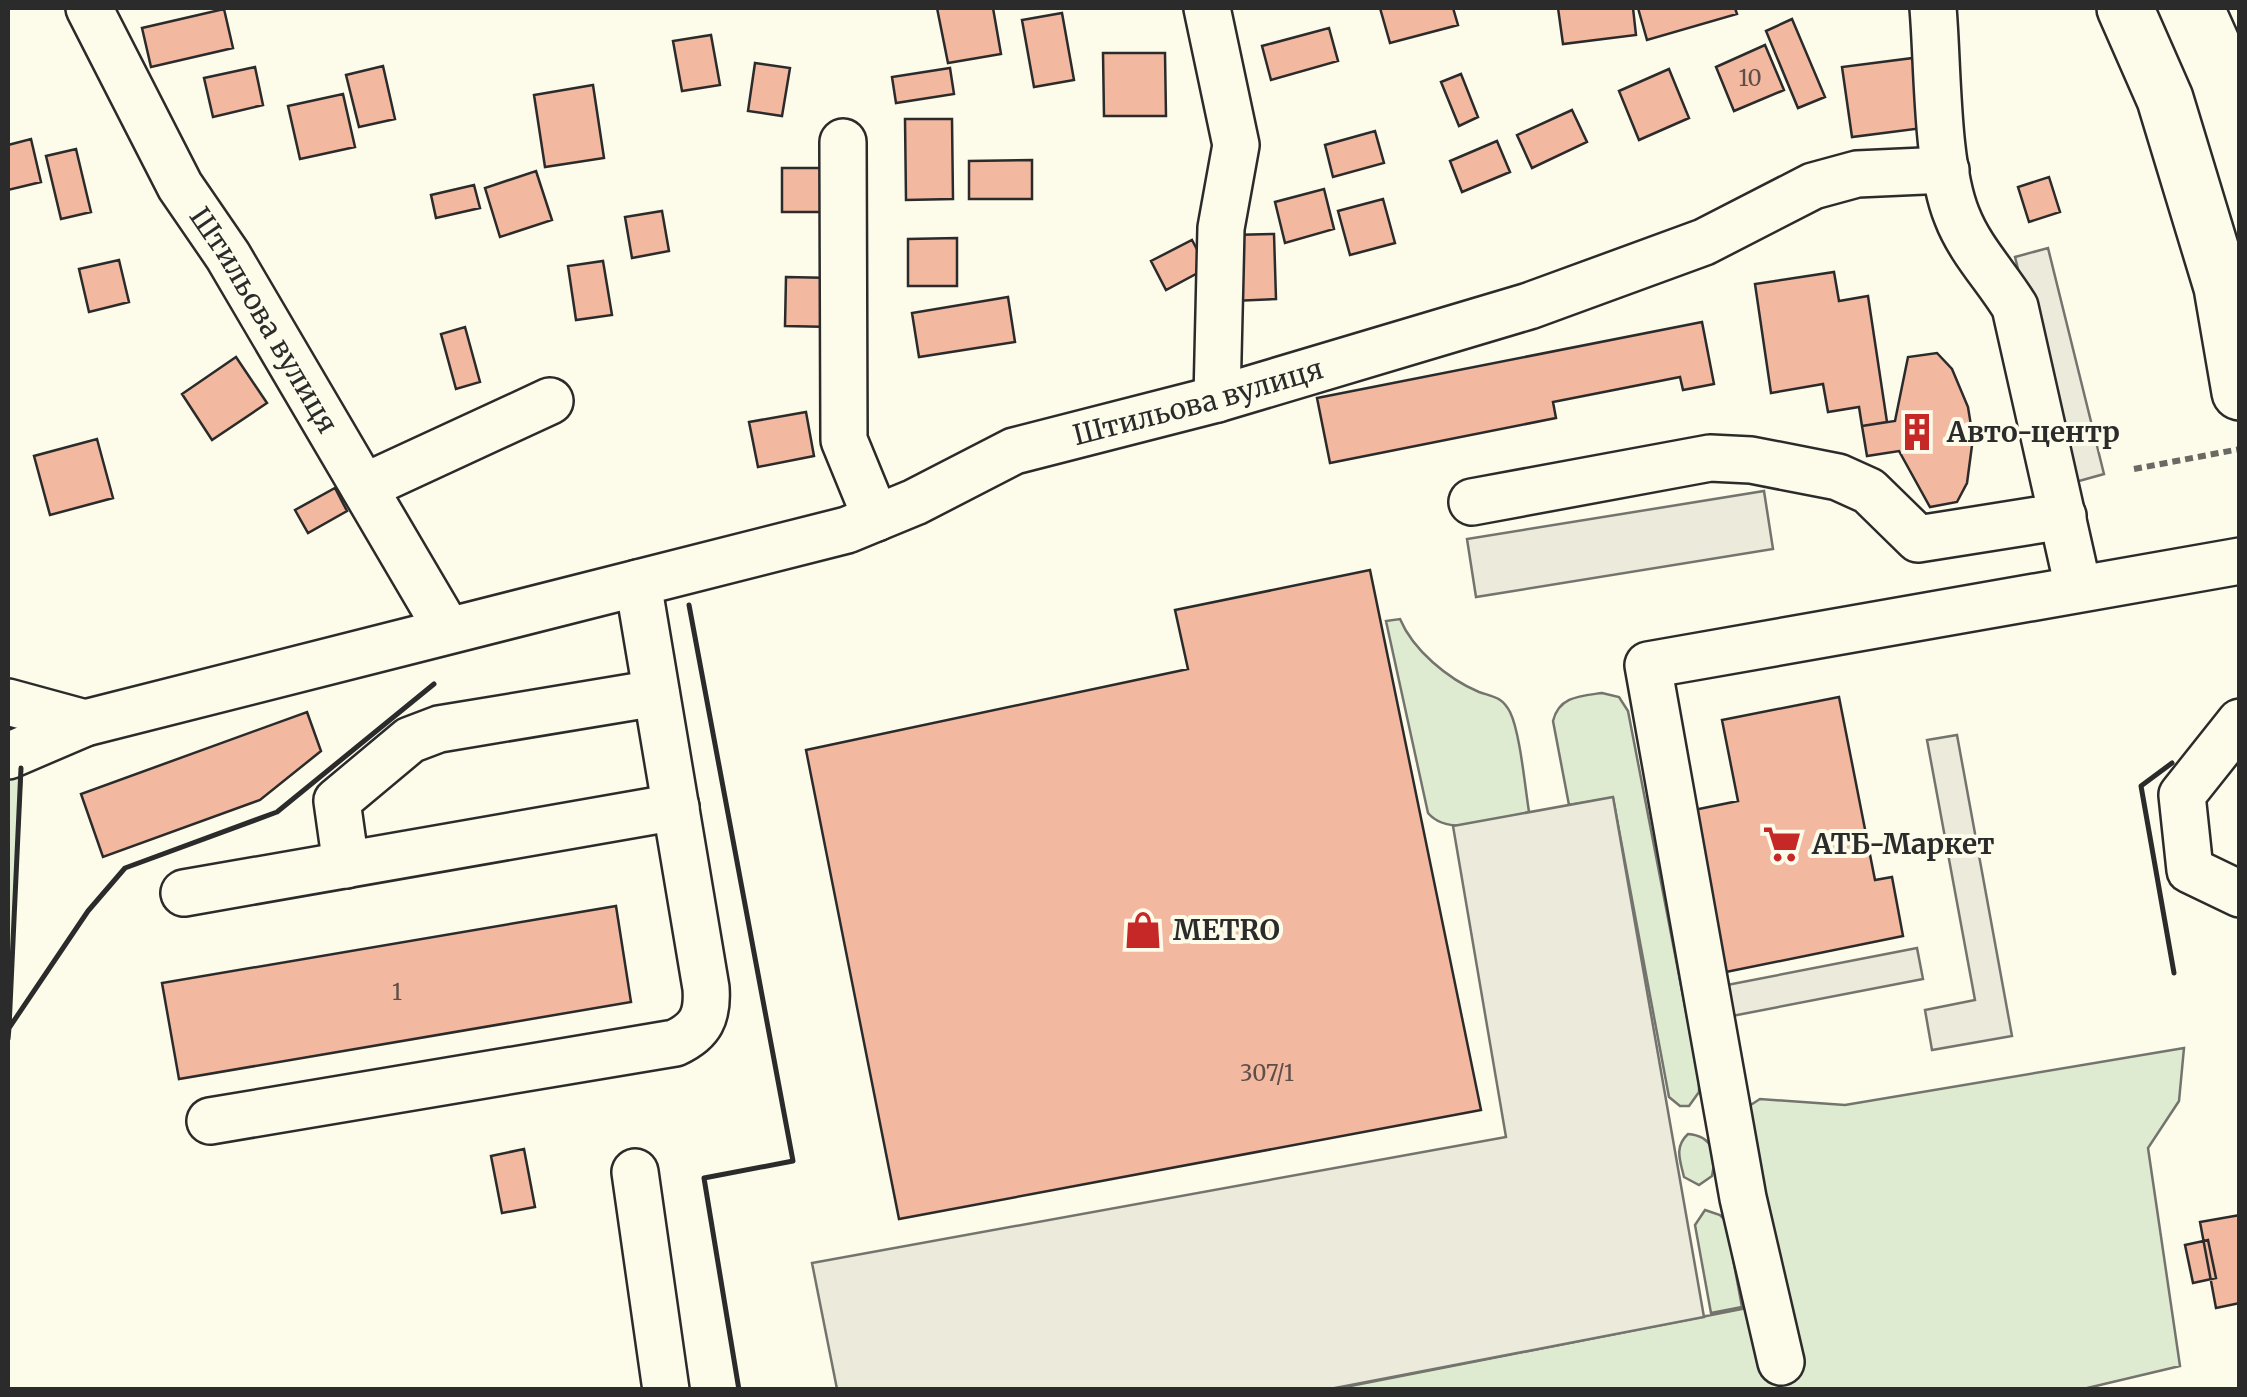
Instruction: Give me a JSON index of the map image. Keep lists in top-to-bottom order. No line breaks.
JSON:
{"streets":{"street":["Штильова вулиця"]},"places":{"building":["Авто-центр"],"supermarket":["АТБ-Маркет"],"shop":["METRO"]},"house_numbers":["10","1","307/1"]}
